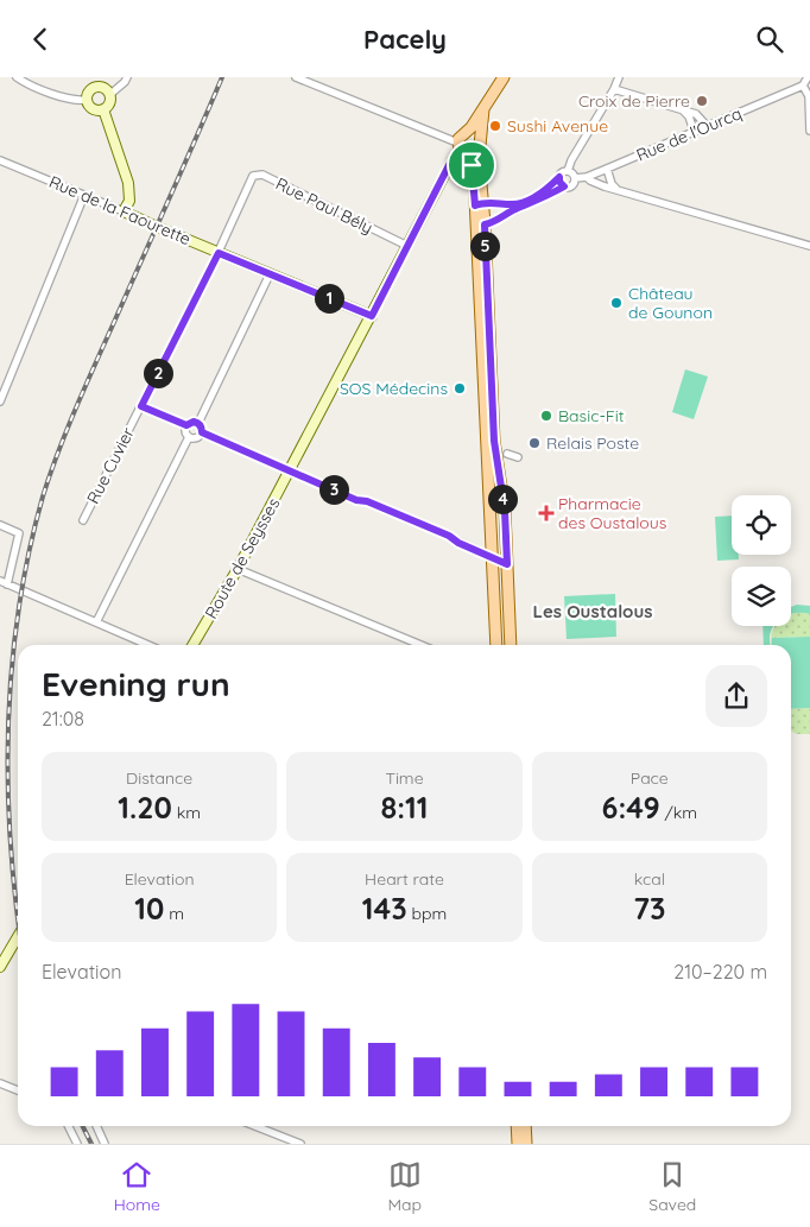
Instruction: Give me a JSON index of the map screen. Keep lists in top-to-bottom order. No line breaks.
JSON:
{"streets":{"main road":["Rue de la Faourette","Route de Seysses"],"street":["Rue de l'Ourcq","Rue Paul Bély","Rue Cuvier"]},"crossings":[["Rue Paul Bély","Rue de la Faourette"],["Rue Paul Bély","Rue Cuvier"],["Rue Paul Bély","Route de Seysses"],["Rue de la Faourette","Rue Cuvier"],["Rue de la Faourette","Route de Seysses"]],"districts":["Les Oustalous"],"places":{"other":["Croix de Pierre","Sushi Avenue","Château de Gounon","SOS Médecins","Basic-Fit","Relais Poste"],"health":["Pharmacie des Oustalous"]},"page":{"header":"Pacely","pins":["5","1","2","3","4"],"heading":["Evening run","21:08"],"stats":[["Distance","1.20 km"],["Time","8:11"],["Pace","6:49 /km"],["Elevation","10 m"],["Heart rate","143 bpm"],["kcal","73"]],"chart":["Elevation","210–220 m"],"tabs":["Home","Map","Saved"]}}
